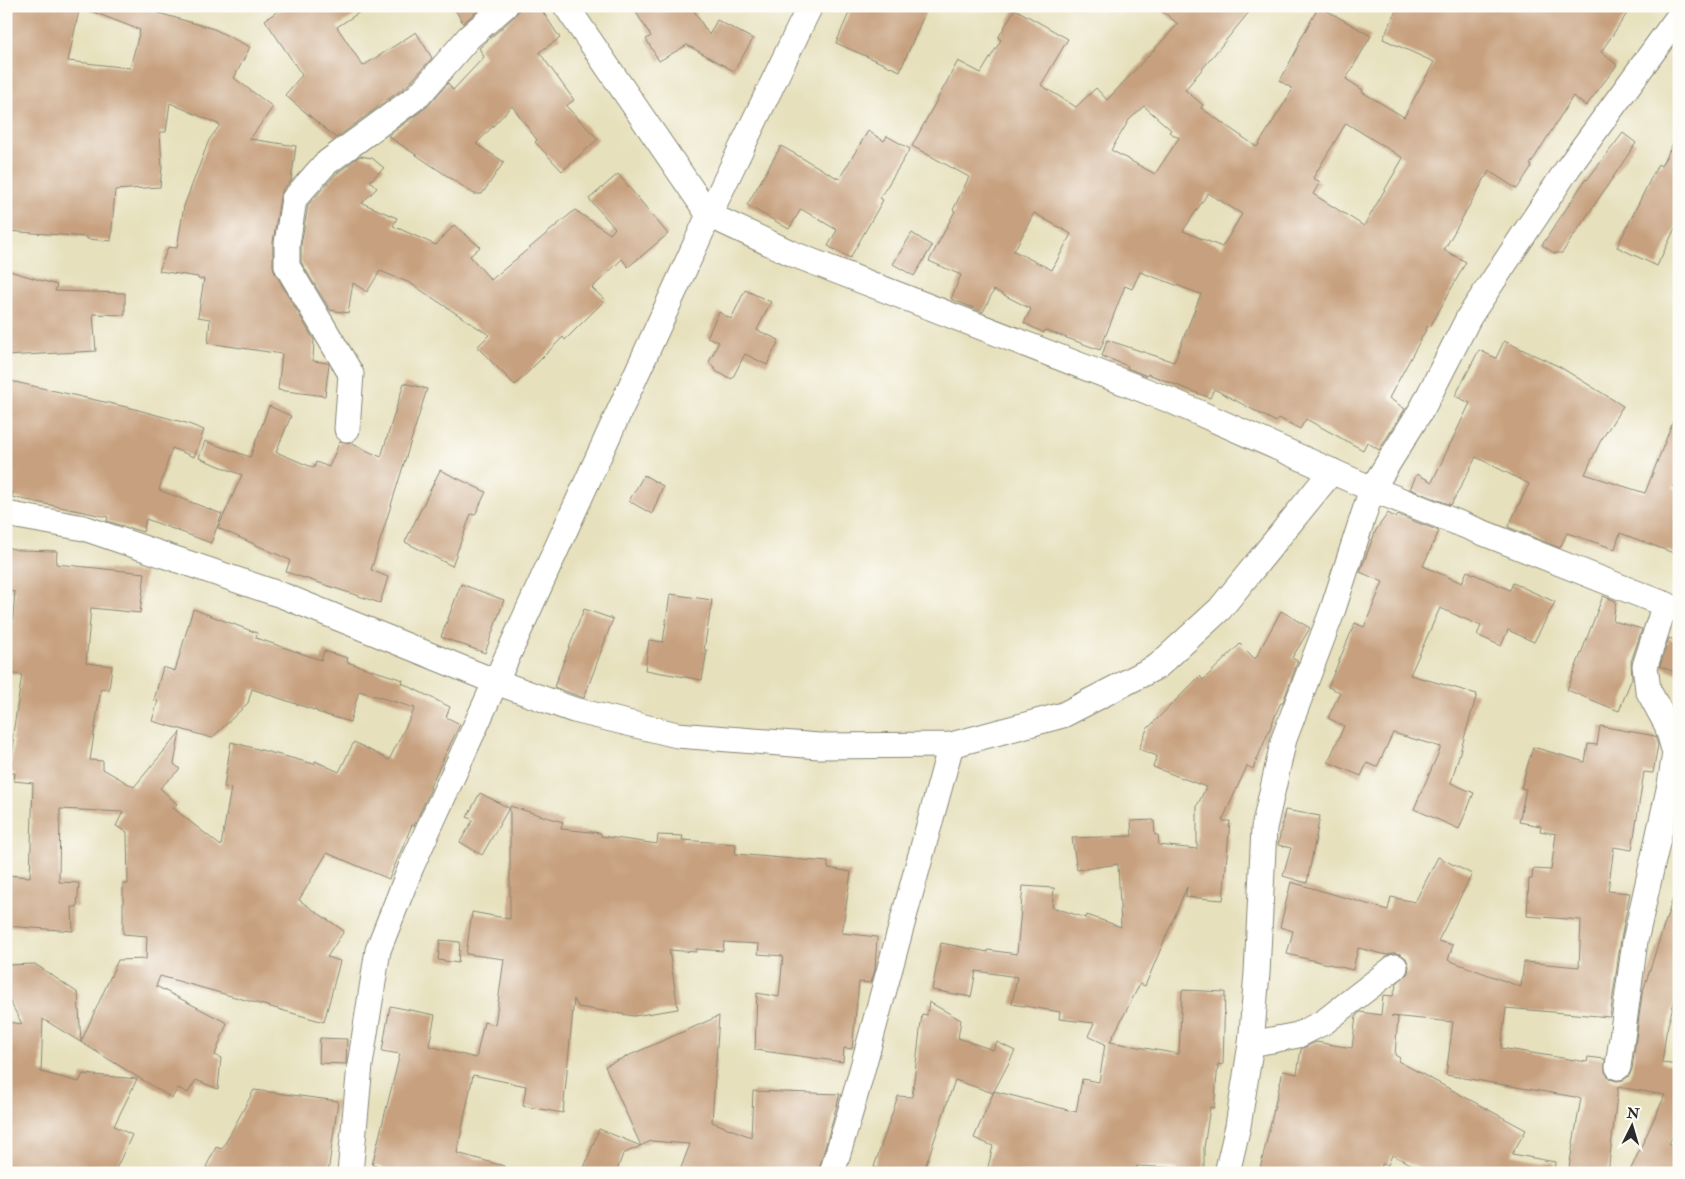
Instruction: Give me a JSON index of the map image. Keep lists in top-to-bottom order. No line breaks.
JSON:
{"north":"top"}
